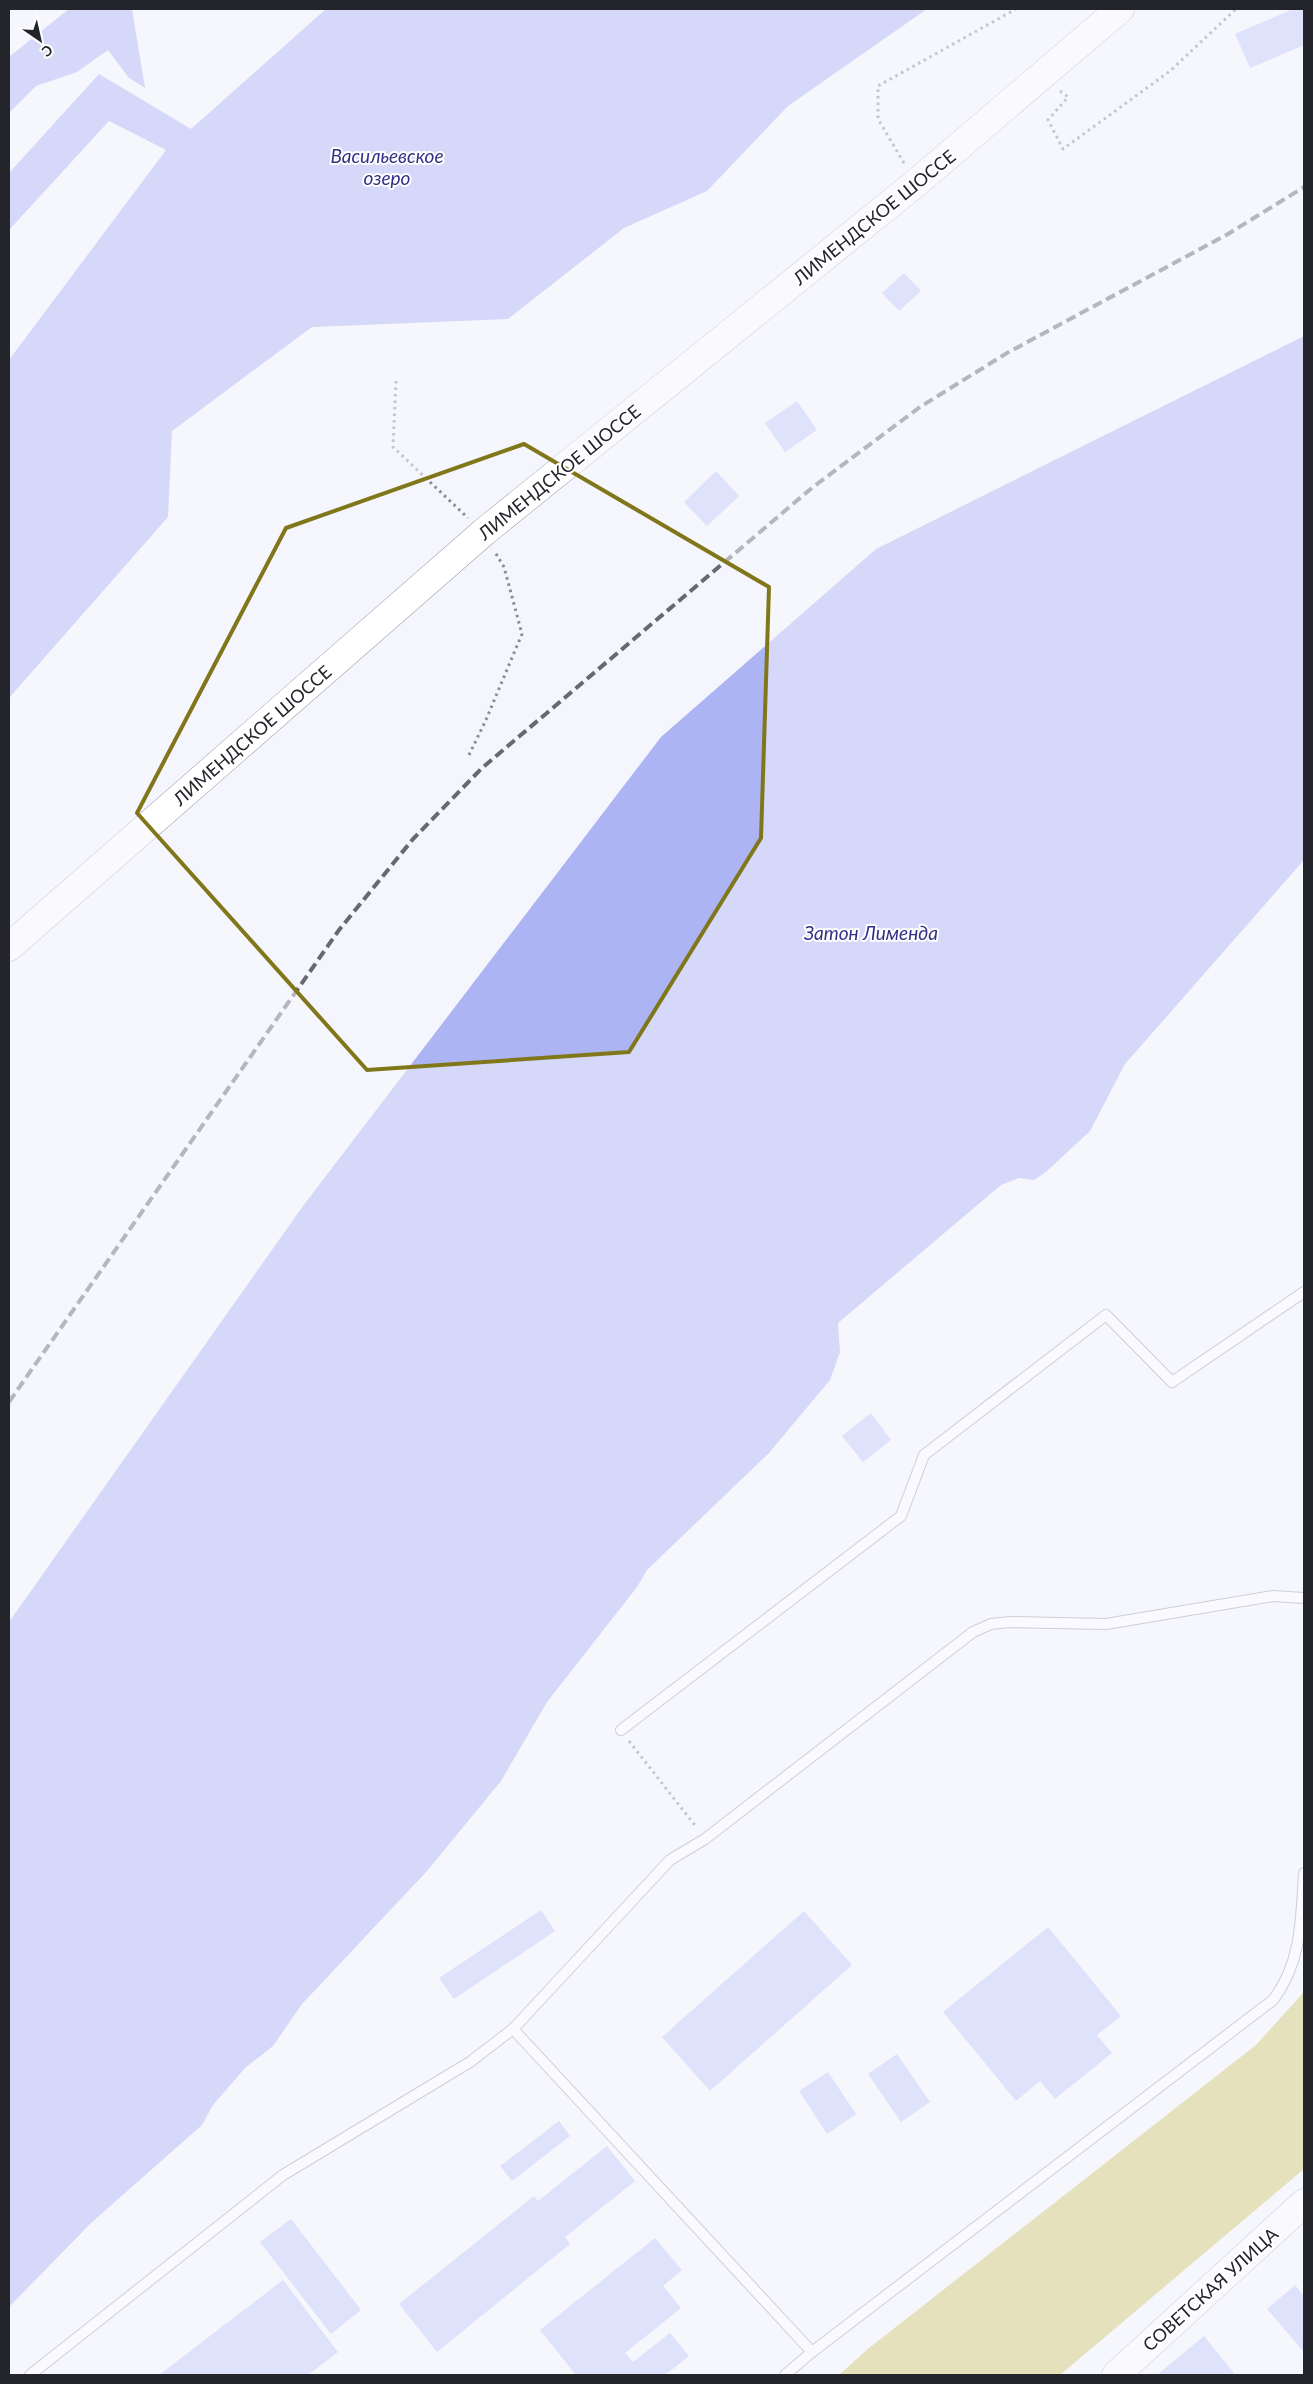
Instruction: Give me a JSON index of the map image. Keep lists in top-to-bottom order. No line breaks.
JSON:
{"streets":{"main road":["ЛИМЕНДСКОЕ ШОССЕ","СОВЕТСКАЯ УЛИЦА"]},"water":["Васильевское озеро","Затон Лименда"],"north":"bottom right"}
